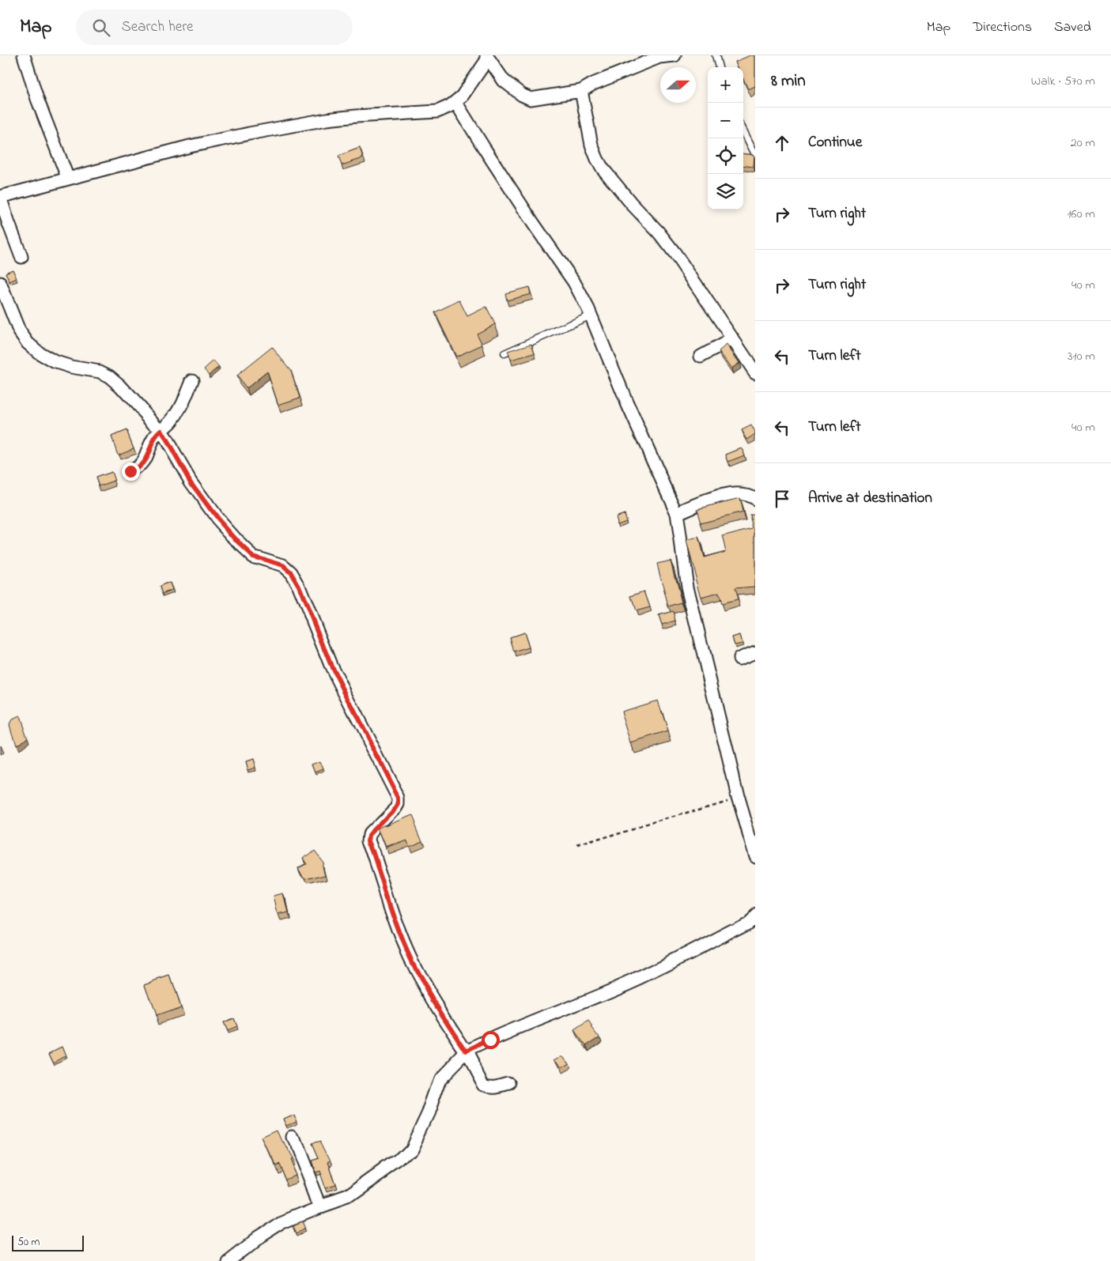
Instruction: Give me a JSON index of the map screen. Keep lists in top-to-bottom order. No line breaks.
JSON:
{"scale_bar":"50 m","north":"right","page":{"header":"Map","search":"Search here","nav":["Map","Directions","Saved"],"heading":["8 min","Walk · 570 m"],"map_buttons":["+","−"],"list":[["Continue","20 m"],["Turn right","160 m"],["Turn right","40 m"],["Turn left","310 m"],["Turn left","40 m"],"Arrive at destination"],"scale":"50 m"}}
